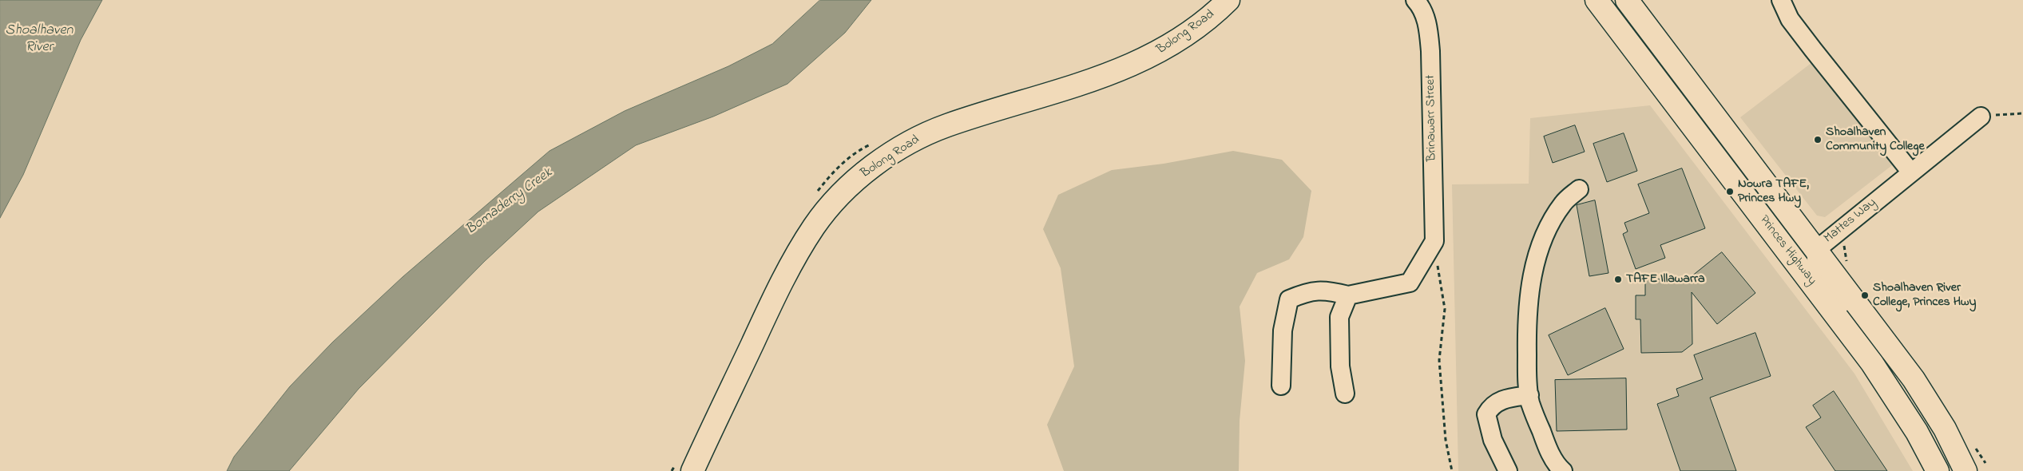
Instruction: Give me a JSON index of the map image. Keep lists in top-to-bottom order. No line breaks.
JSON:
{"streets":{"main road":["Bolong Road","Princes Highway"],"street":["Brinawarr Street","Mattes Way"]},"crossings":[["Mattes Way","Princes Highway"]],"water":["Shoalhaven River","Bomaderry Creek"],"places":["Shoalhaven Community College","Nowra TAFE, Princes Hwy","TAFE Illawarra","Shoalhaven River College, Princes Hwy"]}
